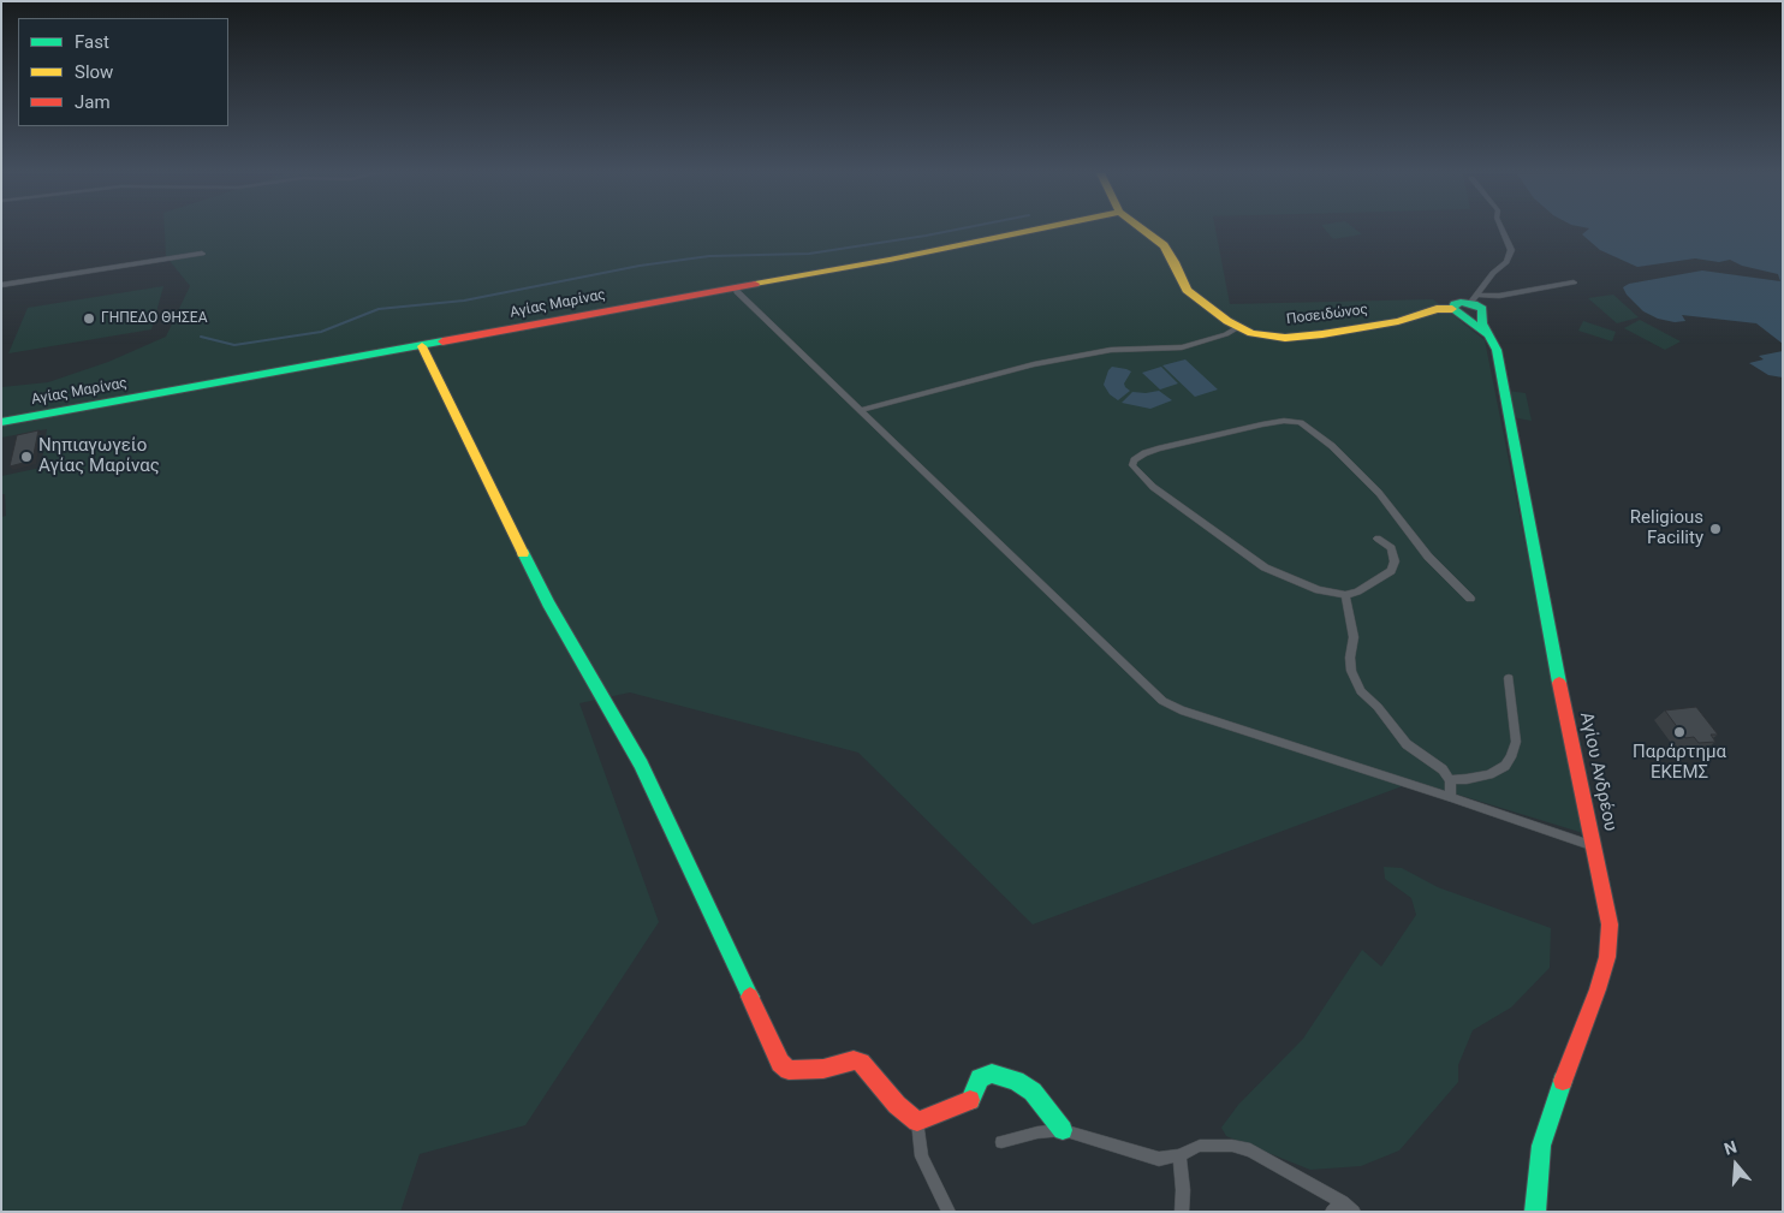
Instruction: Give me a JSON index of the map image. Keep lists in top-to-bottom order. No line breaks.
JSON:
{"streets":{"street":["Αγίας Μαρίνας","Ποσειδώνος","Αγίου Ανδρέου"]},"places":["ΓΗΠΕΔΟ ΘΗΣΕΑ","Νηπιαγωγείο Αγίας Μαρίνας","Religious Facility","Παράρτημα ΕΚΕΜΣ"],"legend":["Fast","Slow","Jam"],"north":"top"}
